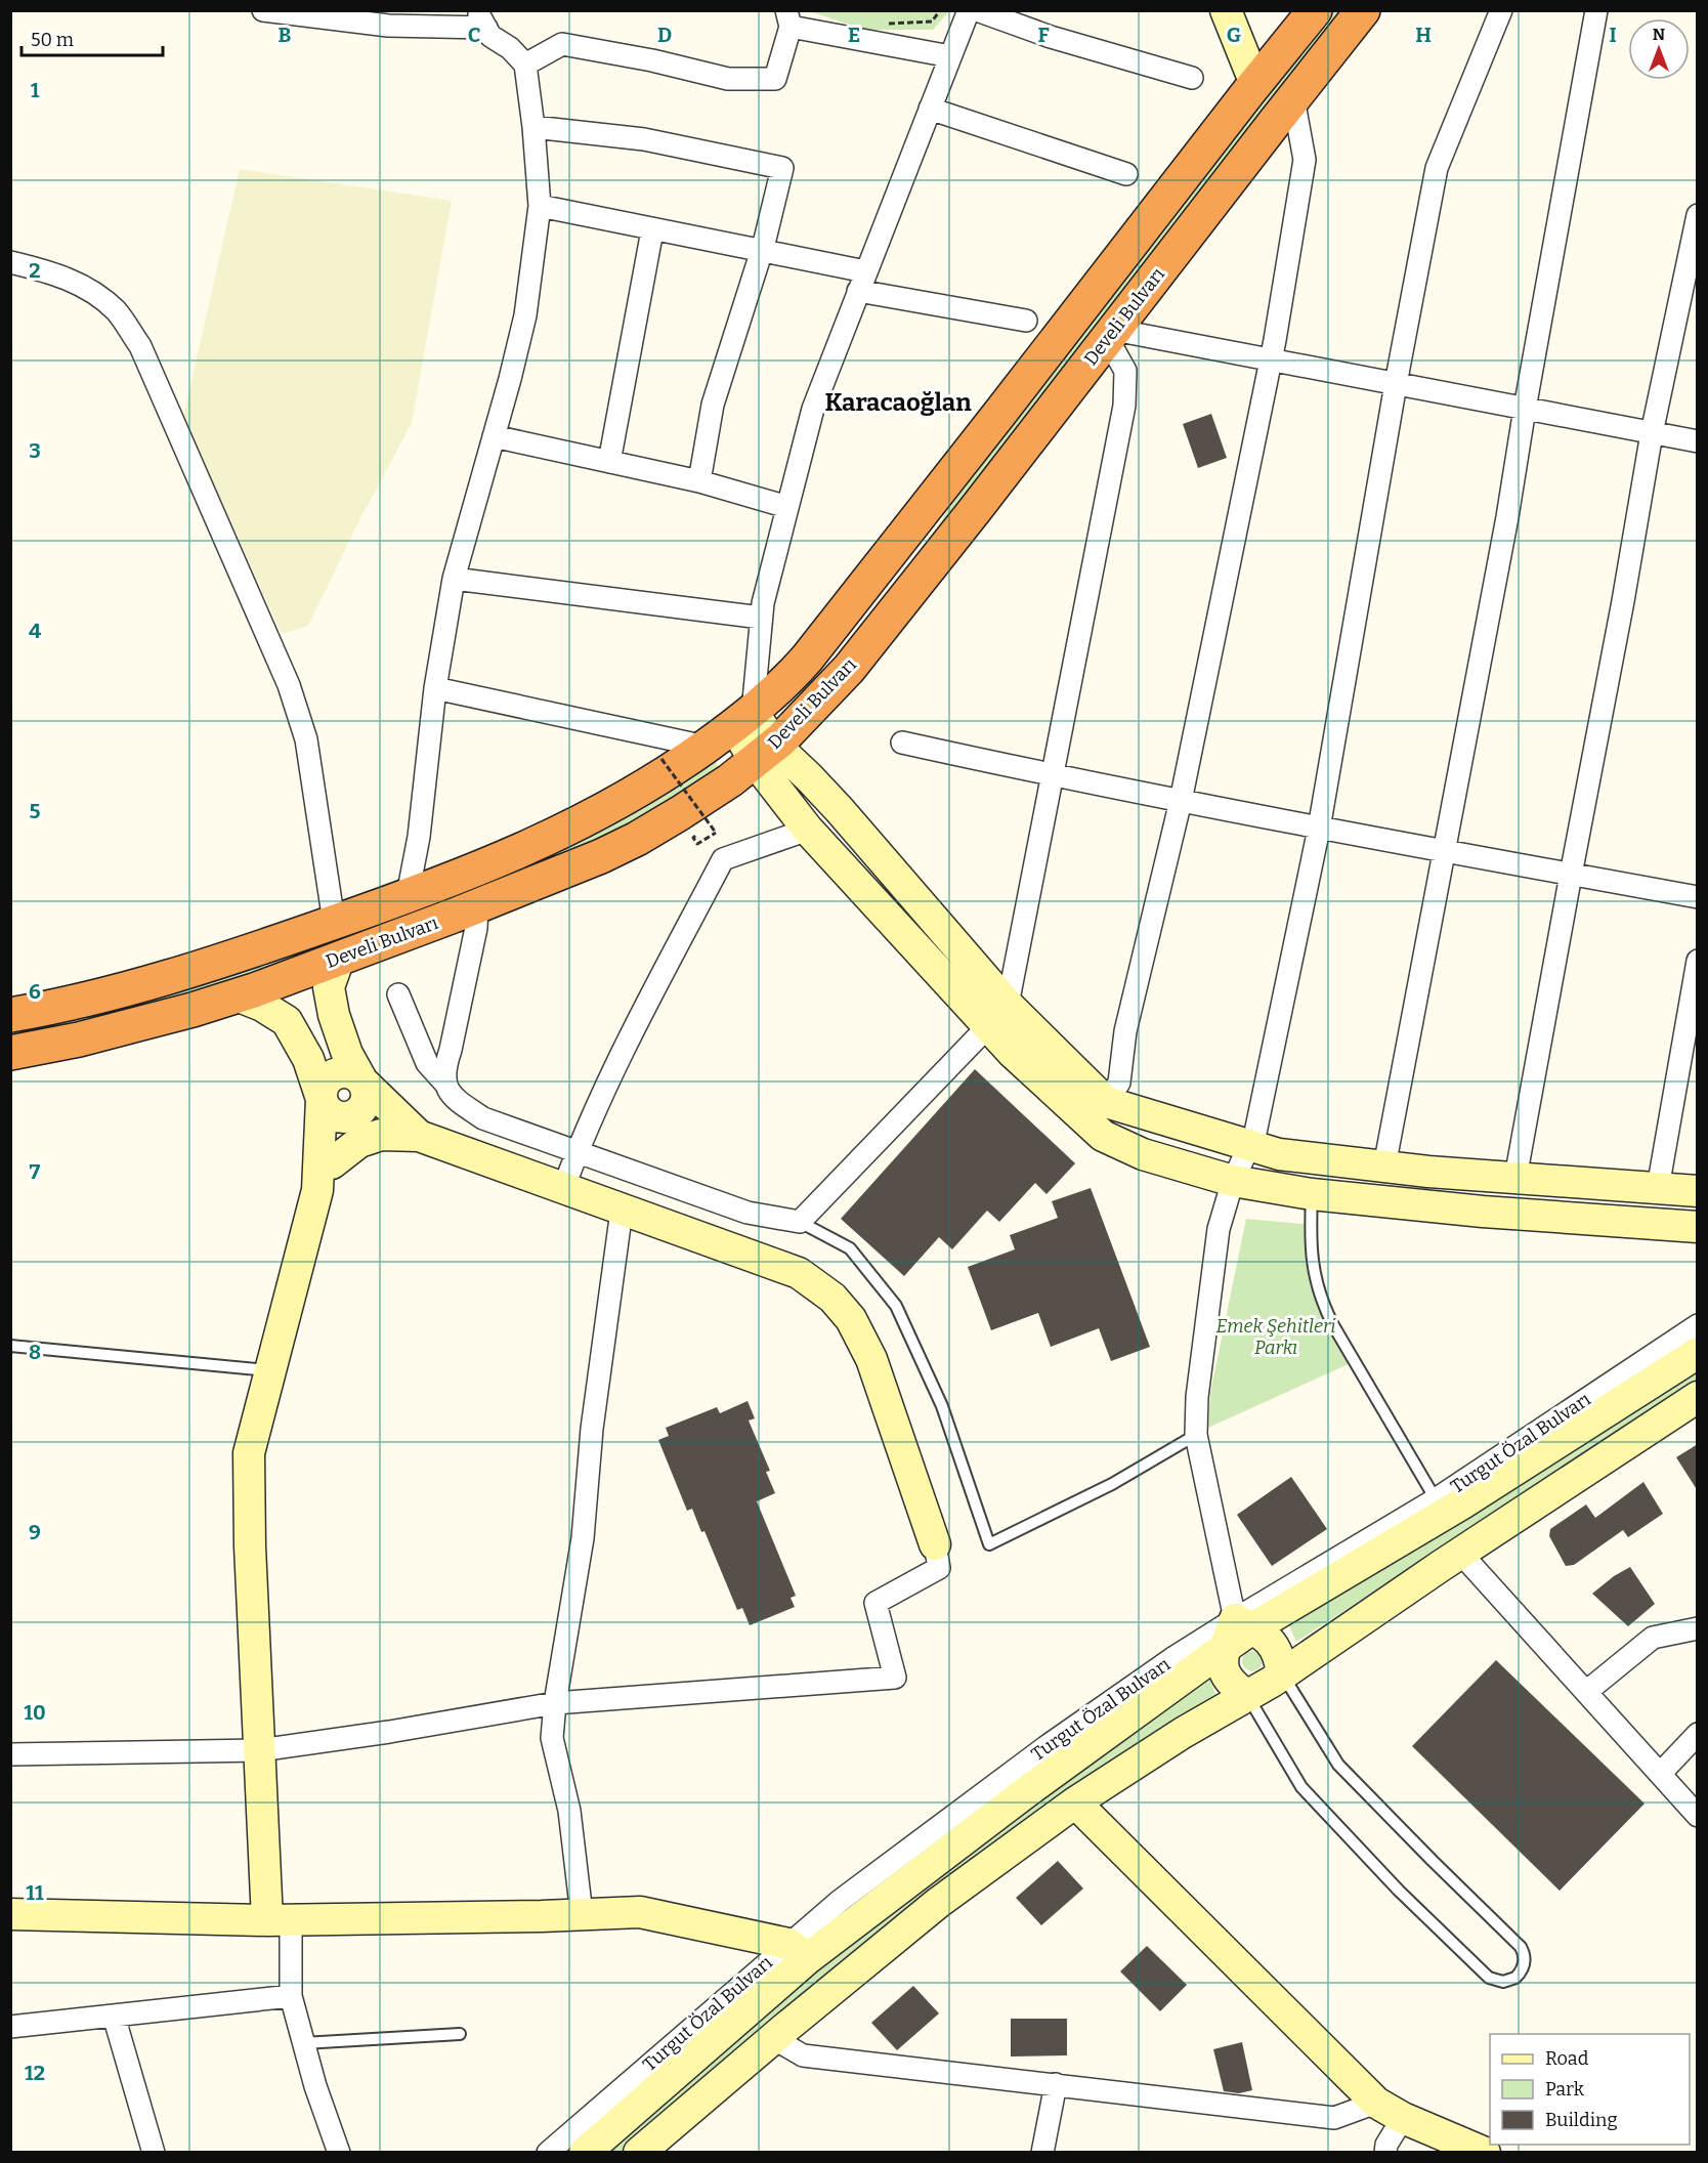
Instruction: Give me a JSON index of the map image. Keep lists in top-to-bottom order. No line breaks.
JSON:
{"streets":{"highway":["Develi Bulvarı"],"street":["Turgut Özal Bulvarı"]},"districts":["Karacaoğlan"],"parks":["Emek Şehitleri Parkı"],"legend":["Road","Park","Building"],"scale_bar":"50 m","north":"top","grid":{"columns":["B","C","D","E","F","G","H","I"],"rows":["1","2","3","4","5","6","7","8","9","10","11","12"]}}
